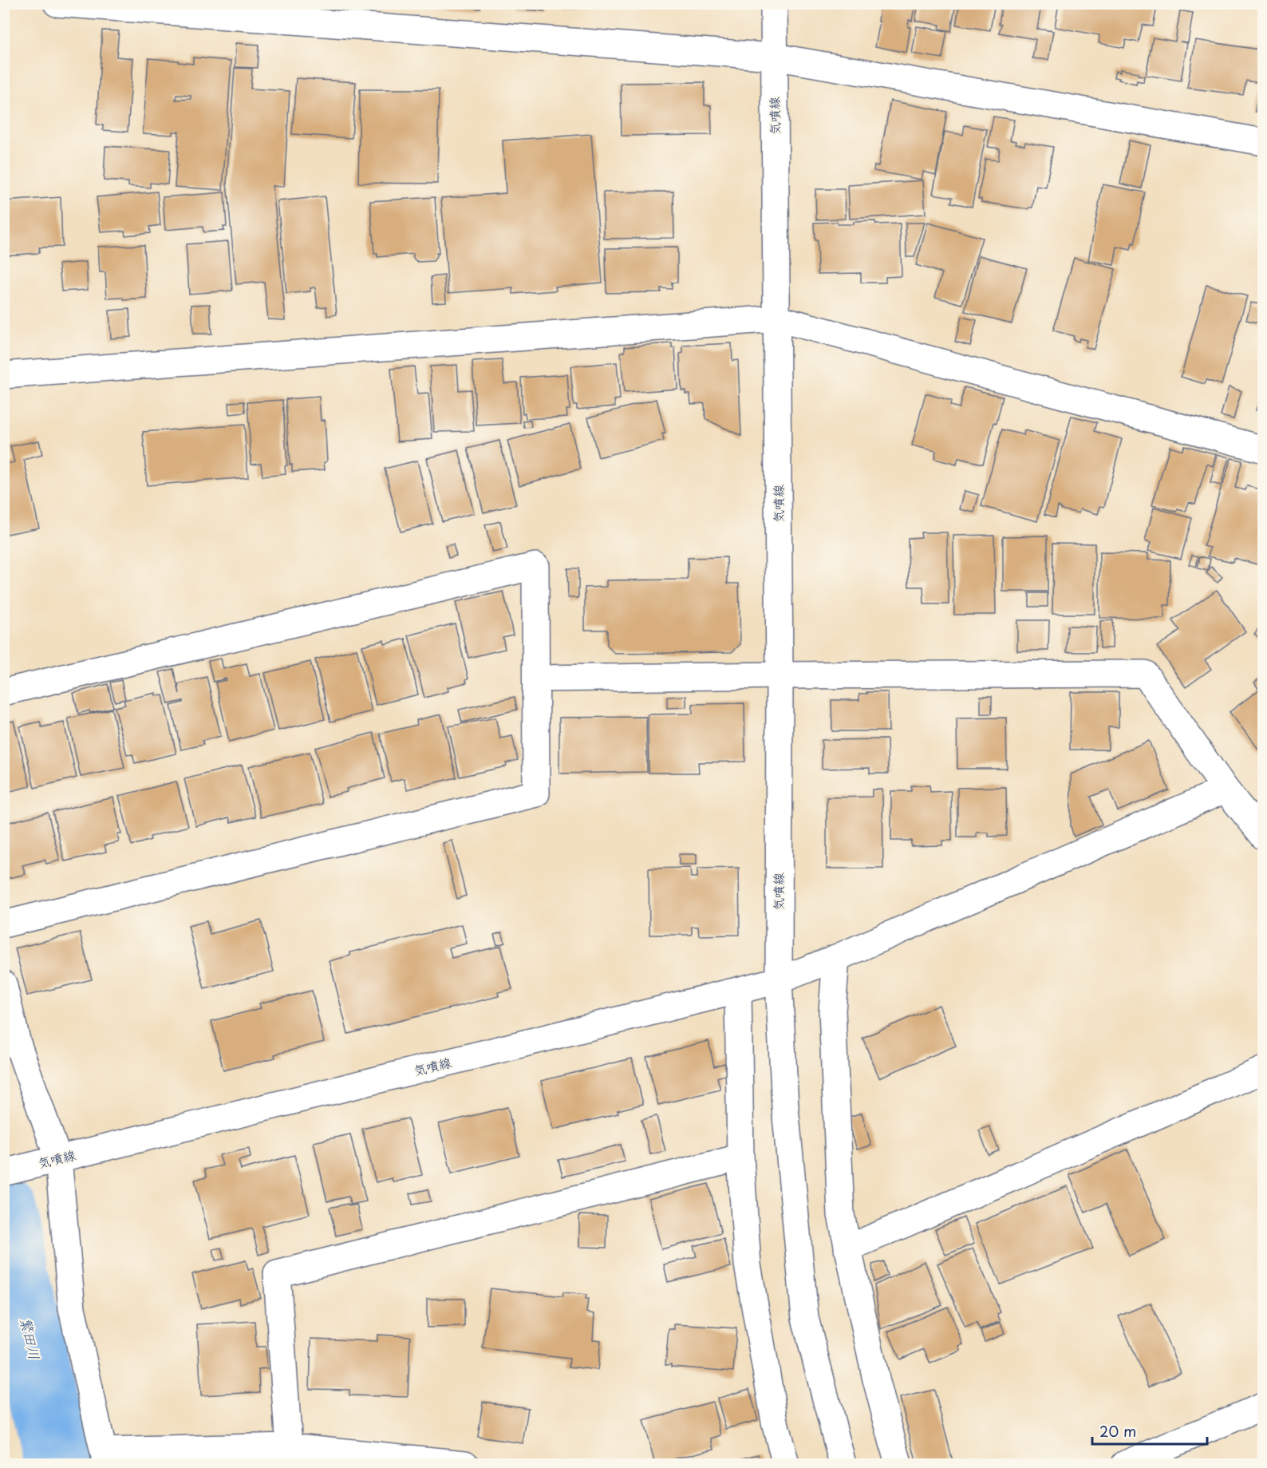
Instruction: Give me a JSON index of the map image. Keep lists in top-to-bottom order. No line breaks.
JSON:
{"streets":{"street":["気噴線"]},"water":["繁田川"],"scale_bar":"20 m"}
